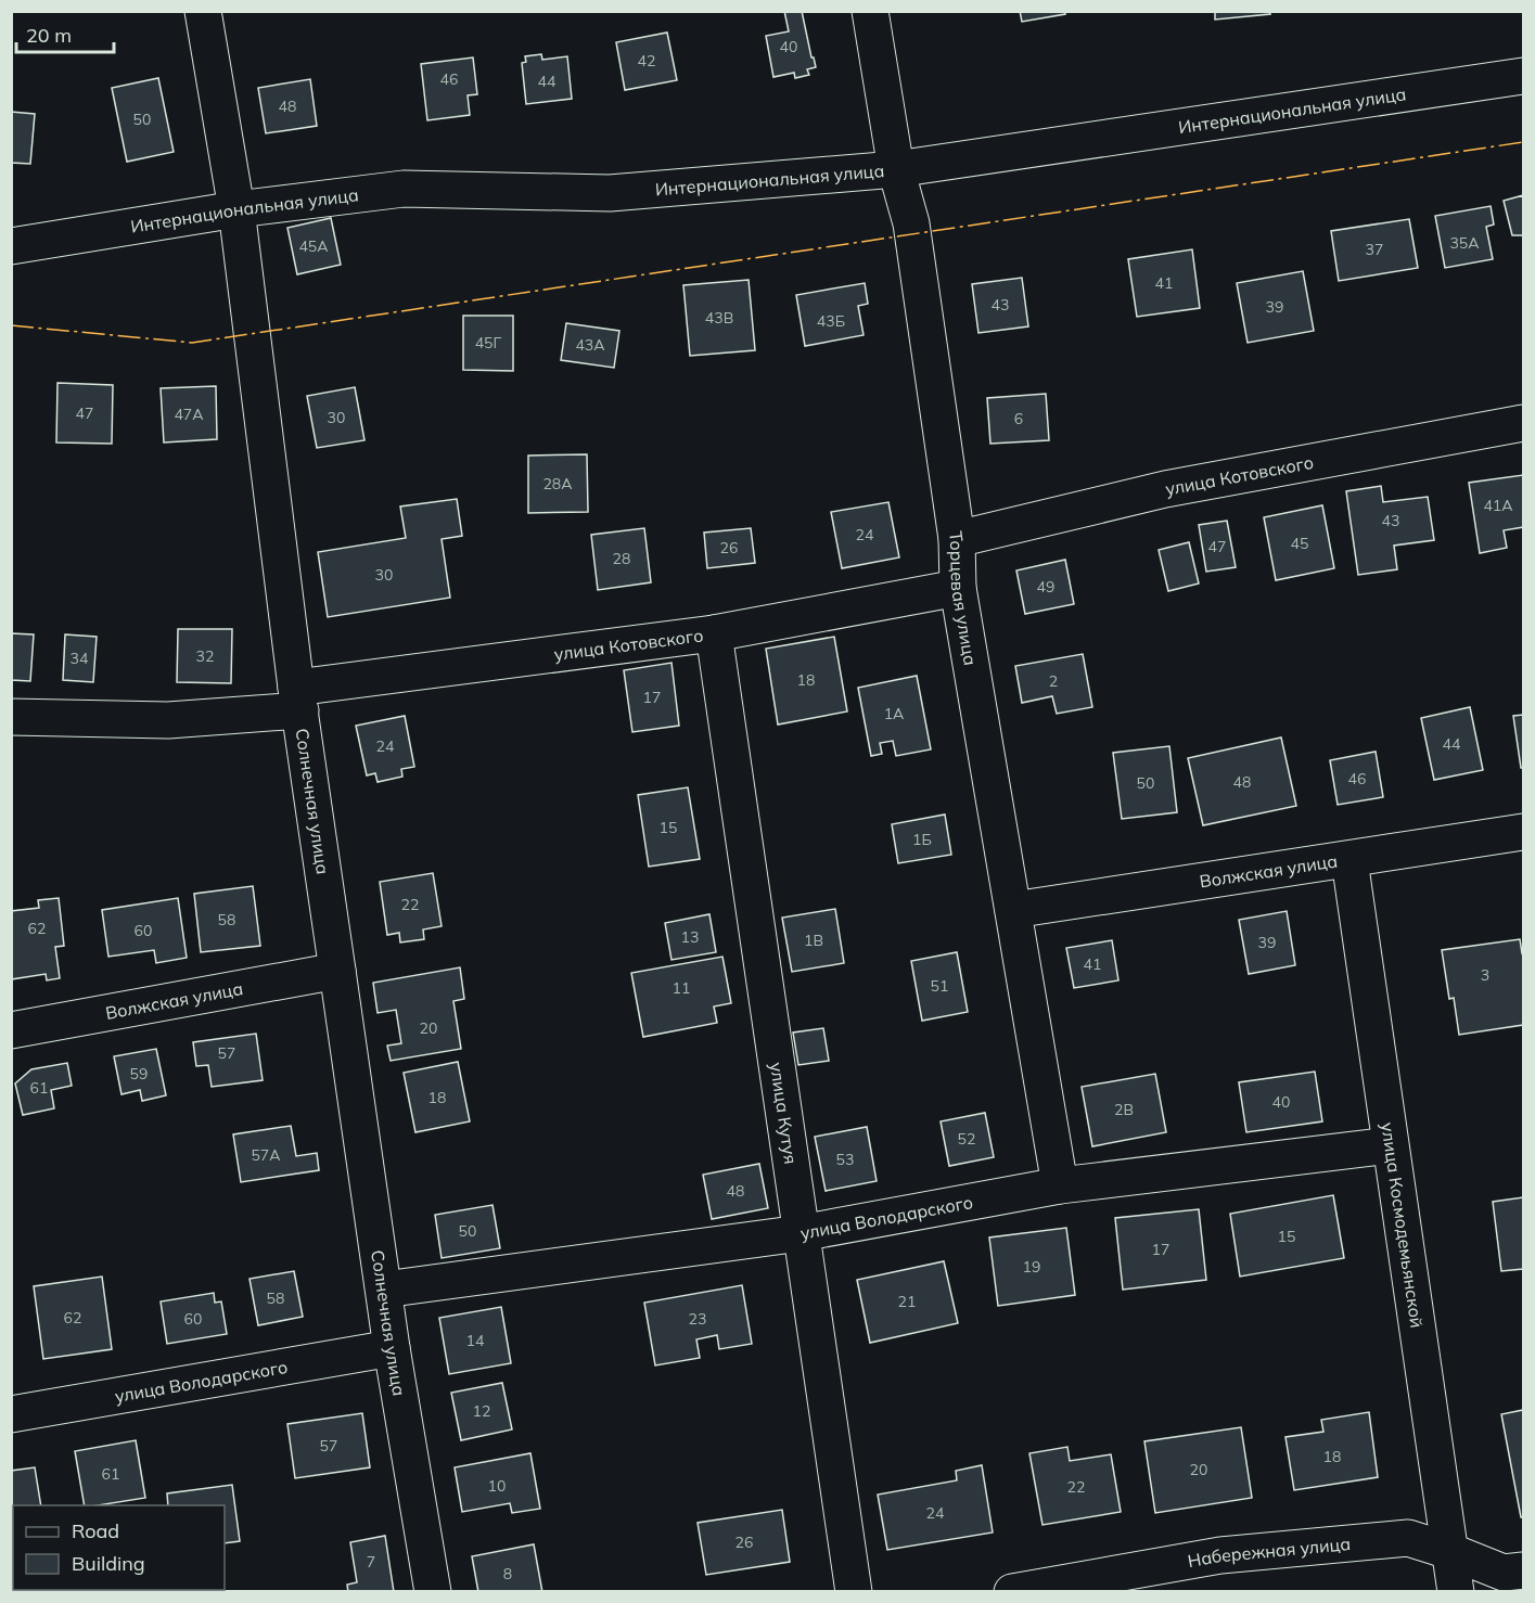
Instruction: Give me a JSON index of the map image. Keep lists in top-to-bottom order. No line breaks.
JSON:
{"streets":{"street":["Интернациональная улица","улица Котовского","Торцевая улица","Солнечная улица","Волжская улица","улица Кутуя","улица Володарского","улица Космодемьянской","Набережная улица"]},"crossings":[["Интернациональная улица","Торцевая улица"],["Интернациональная улица","Солнечная улица"],["улица Котовского","Торцевая улица"],["улица Котовского","Солнечная улица"],["улица Котовского","улица Кутуя"],["Торцевая улица","Волжская улица"],["Торцевая улица","улица Володарского"],["Солнечная улица","Волжская улица"],["Солнечная улица","улица Володарского"],["Волжская улица","улица Космодемьянской"],["улица Кутуя","улица Володарского"],["улица Володарского","улица Космодемьянской"],["улица Космодемьянской","Набережная улица"]],"house_numbers":["40","42","46","44","48","50","35А","45А","37","41","43","39","43В","43Б","45Г","43А","47","47А","30","6","28А","41А","43","24","45","47","26","28","30","49","32","34","18","2","17","1А","44","24","46","48","50","15","1Б","22","58","62","60","13","1В","39","41","3","51","11","20","57","59","61","18","40","2В","52","57А","53","48","50","15","17","19","58","21","62","60","23","14","12","57","18","20","61","10","22","24","26","7","8"],"legend":["Road","Building"],"scale_bar":"20 m"}
